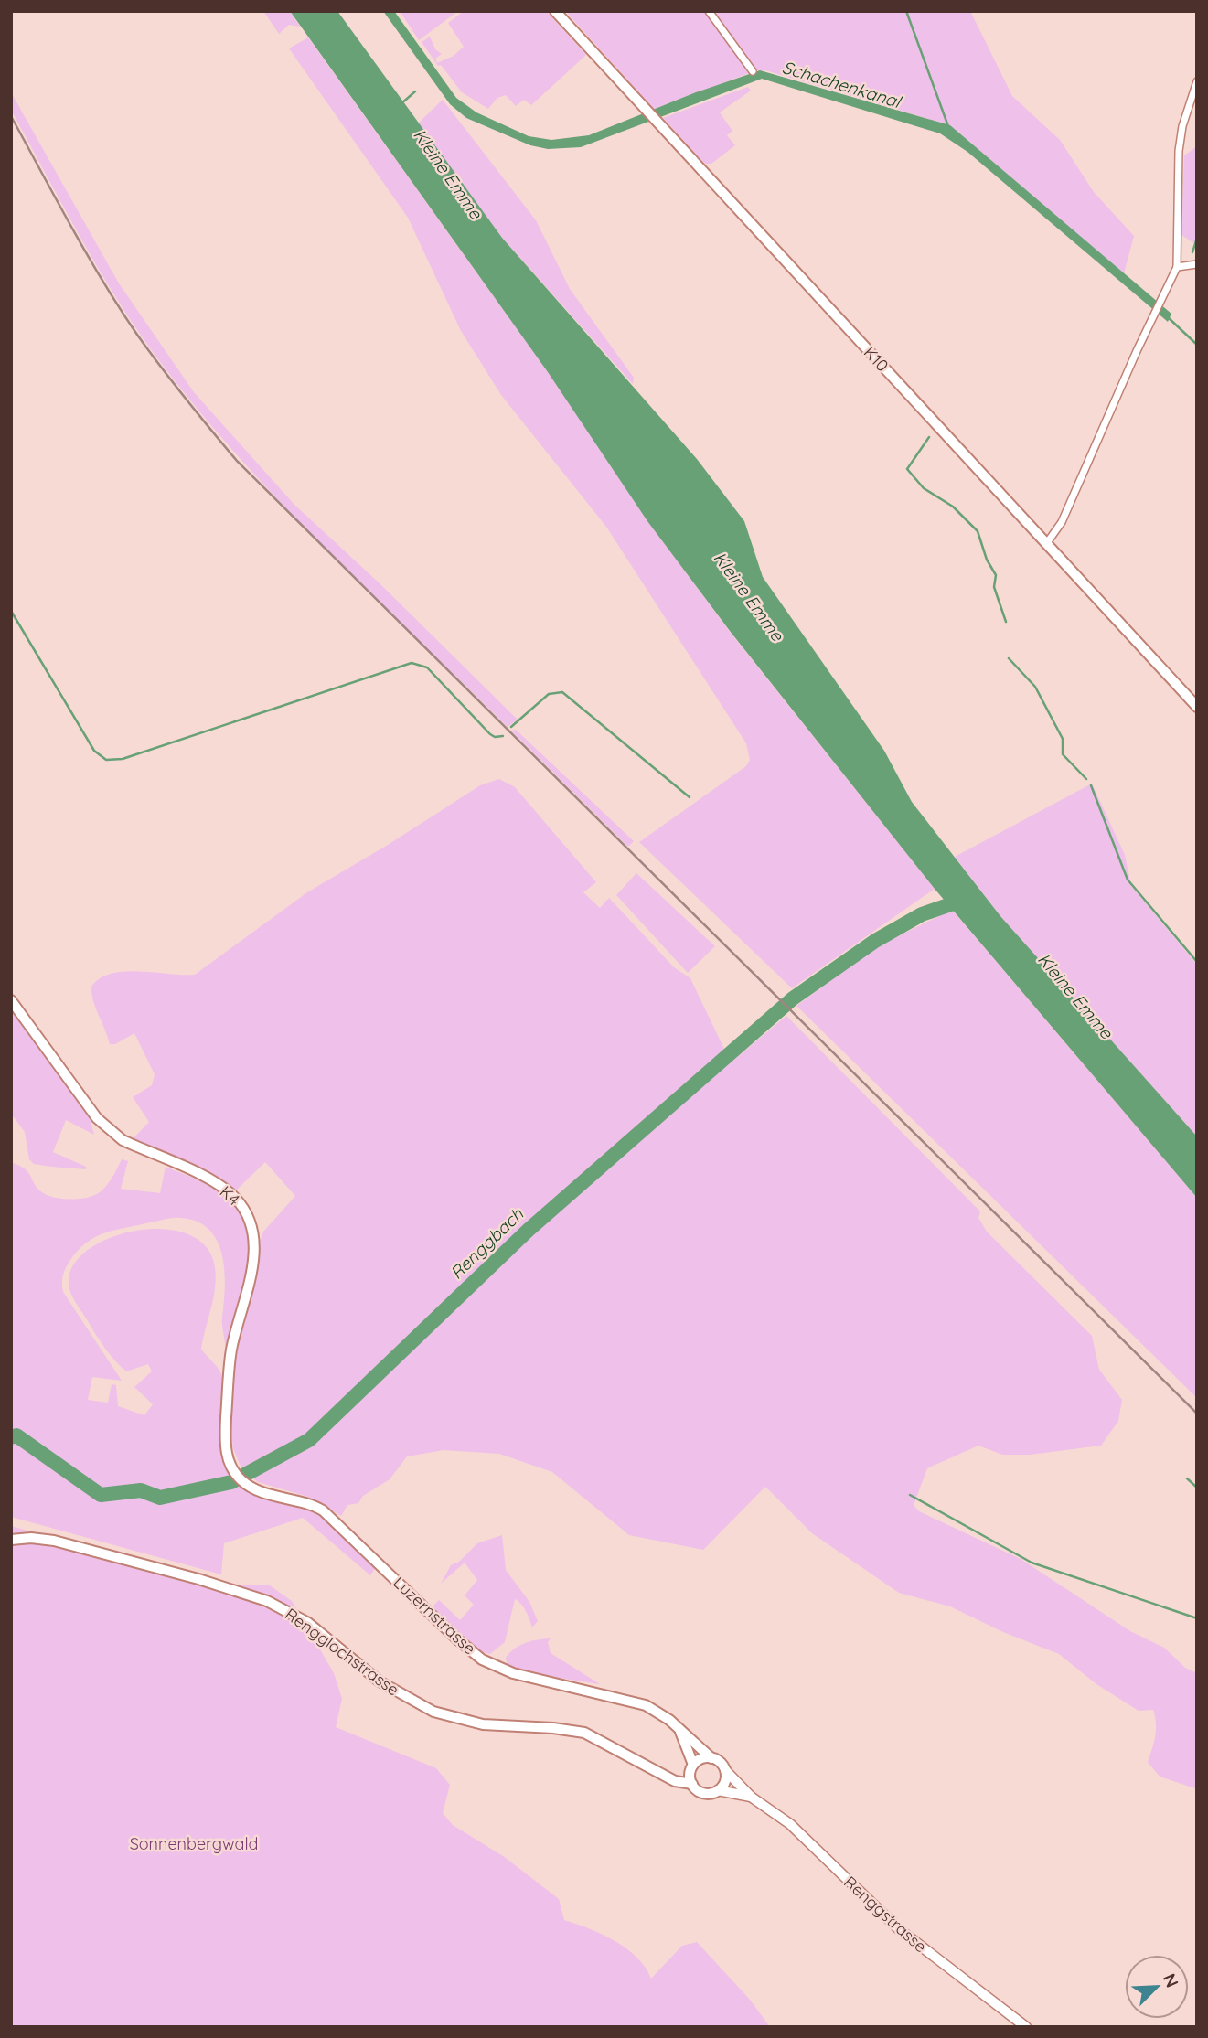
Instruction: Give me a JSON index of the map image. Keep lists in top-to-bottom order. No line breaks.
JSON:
{"streets":{"main road":["K10","K4","Luzernstrasse","Rengglochstrasse","Renggstrasse"]},"crossings":[["K4","Luzernstrasse"],["Luzernstrasse","Rengglochstrasse"],["Luzernstrasse","Renggstrasse"],["Rengglochstrasse","Renggstrasse"]],"water":["Schachenkanal","Kleine Emme","Renggbach"],"parks":["Sonnenbergwald"],"north":"top right"}
